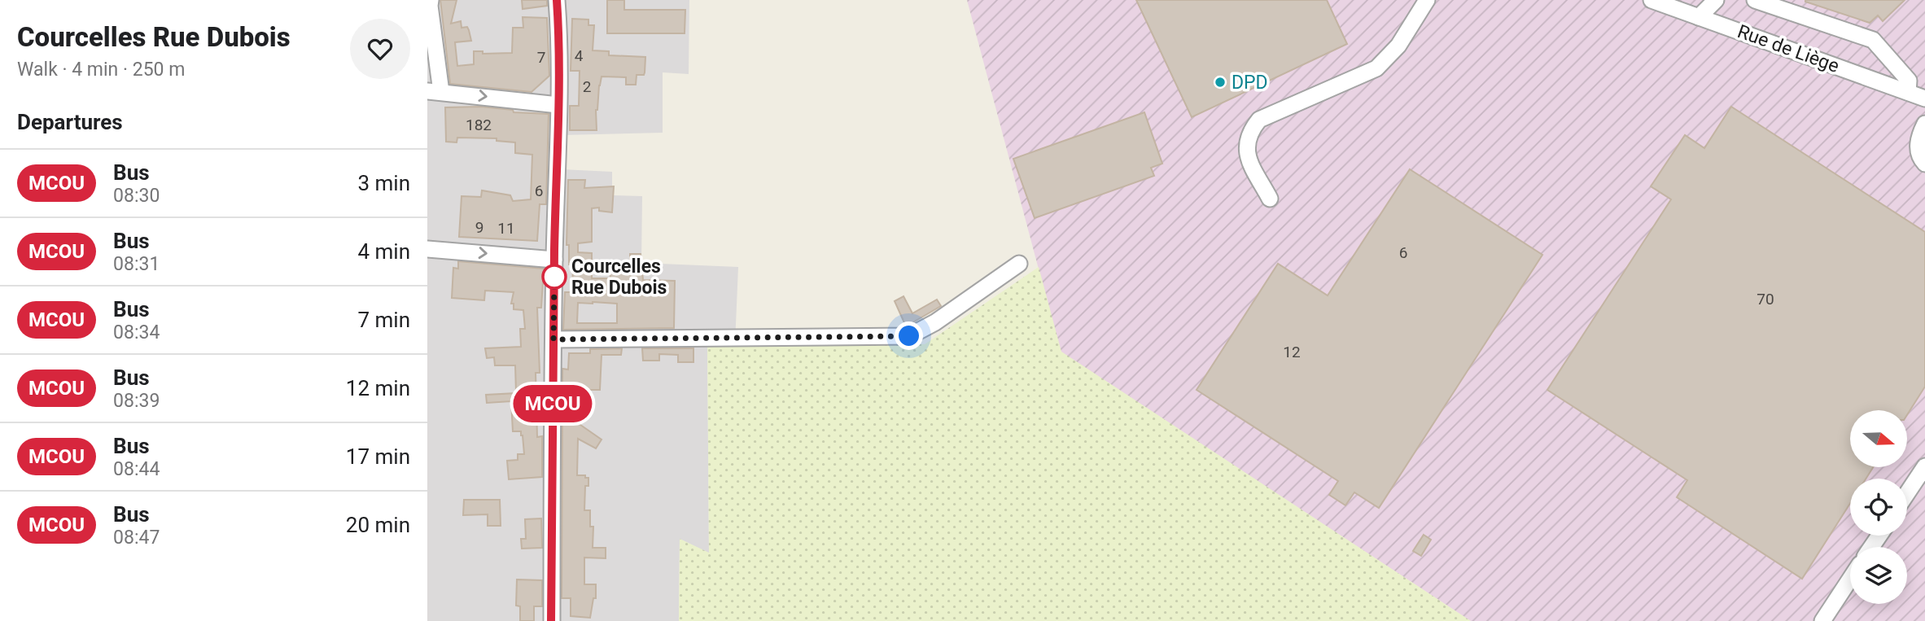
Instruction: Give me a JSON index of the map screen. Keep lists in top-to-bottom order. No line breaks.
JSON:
{"streets":{"street":["Rue de Liège"]},"places":["DPD","Courcelles Rue Dubois"],"lines":["bus line MCOU"],"house_numbers":["4","7","2","182","6","9","11","6","70","12"],"north":"right","page":{"heading":[["Courcelles Rue Dubois","Walk · 4 min · 250 m"],"Departures"],"on_map":"MCOU","list":[{"mark":"MCOU","name":"Bus","note":"08:30","value":"3 min"},{"mark":"MCOU","name":"Bus","note":"08:31","value":"4 min"},{"mark":"MCOU","name":"Bus","note":"08:34","value":"7 min"},{"mark":"MCOU","name":"Bus","note":"08:39","value":"12 min"},{"mark":"MCOU","name":"Bus","note":"08:44","value":"17 min"},{"mark":"MCOU","name":"Bus","note":"08:47","value":"20 min"}]}}
